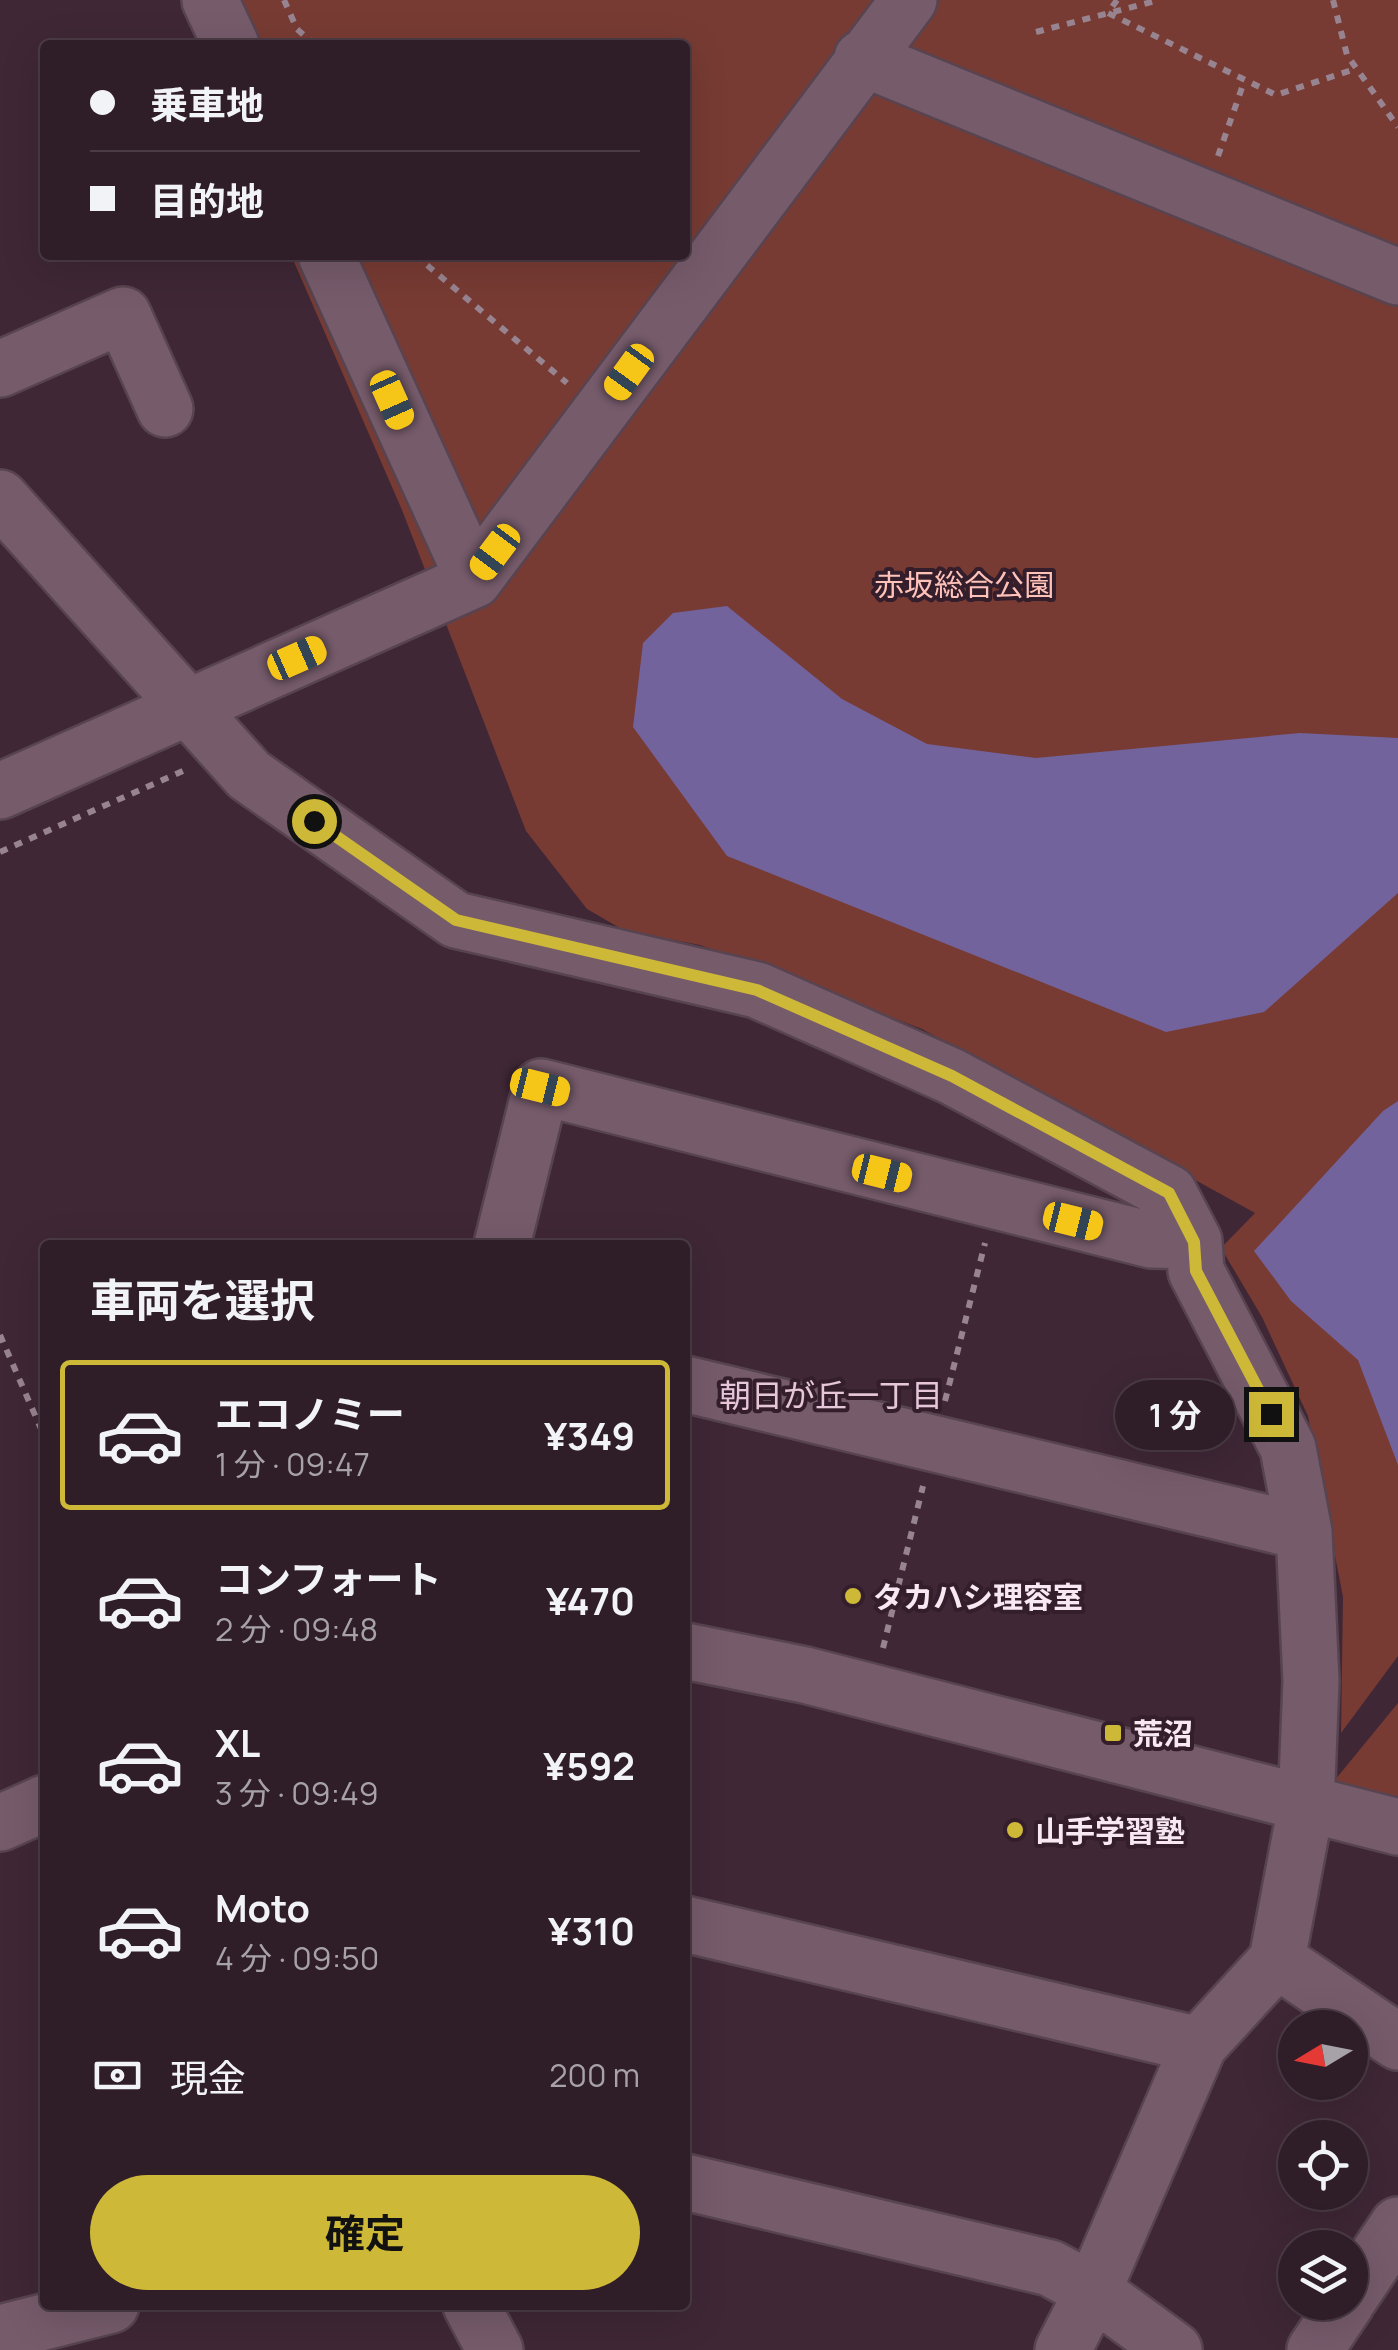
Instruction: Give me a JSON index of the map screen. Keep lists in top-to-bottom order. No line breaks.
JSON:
{"districts":["朝日が丘一丁目"],"parks":["赤坂総合公園"],"places":{"other":["タカハシ理容室","山手学習塾"],"transit":["荒沼"]},"north":"left","page":{"banner":["乗車地","目的地"],"heading":"車両を選択","list":[{"name":"エコノミー","note":"1 分 · 09:47","value":"¥349"},{"name":"コンフォート","note":"2 分 · 09:48","value":"¥470"},{"name":"XL","note":"3 分 · 09:49","value":"¥592"},{"name":"Moto","note":"4 分 · 09:50","value":"¥310"}],"bubble":"1 分","pay":["現金","200 m"],"buttons":"確定"}}
